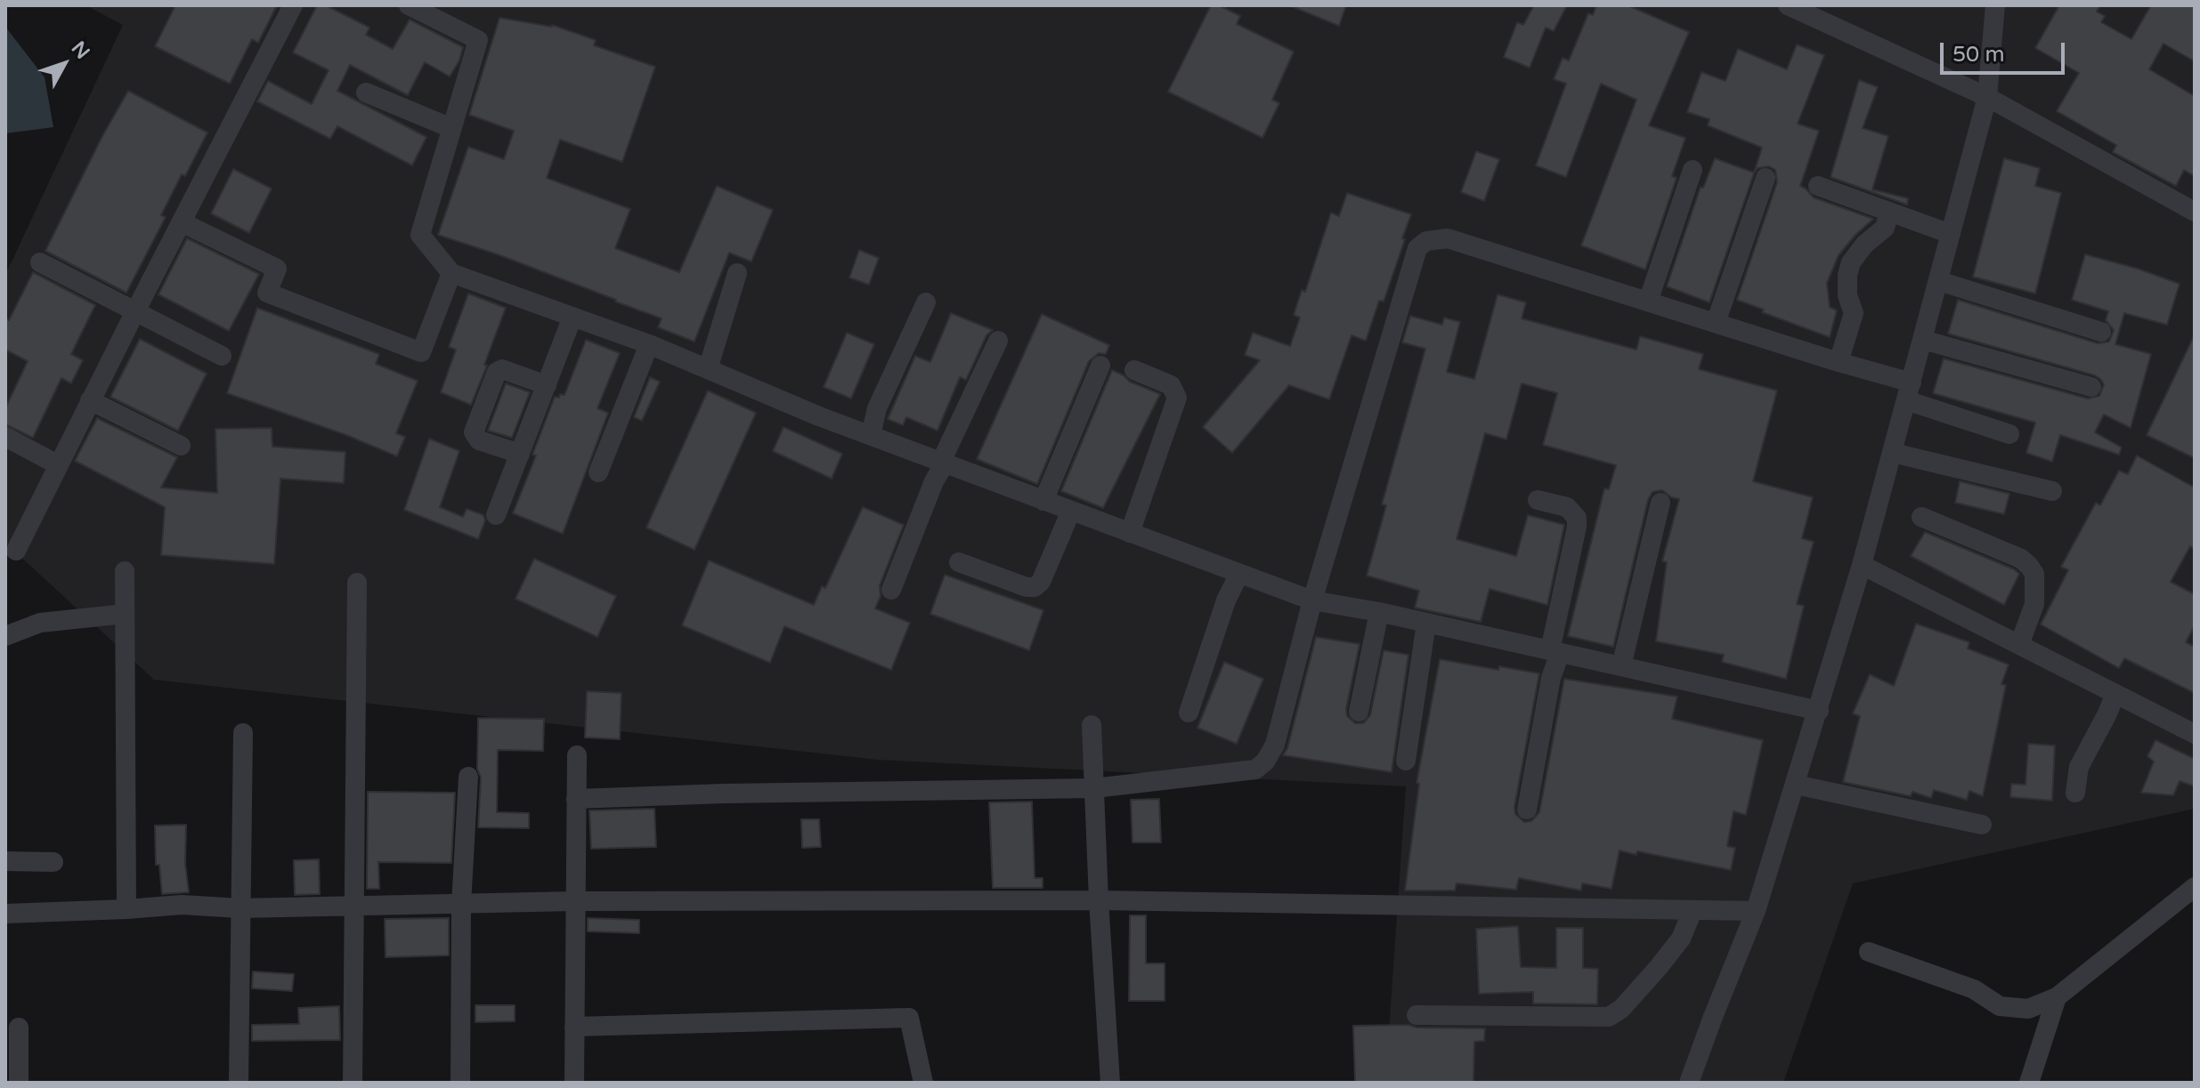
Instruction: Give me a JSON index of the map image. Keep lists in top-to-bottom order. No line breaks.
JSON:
{"scale_bar":"50 m","north":"top right"}
